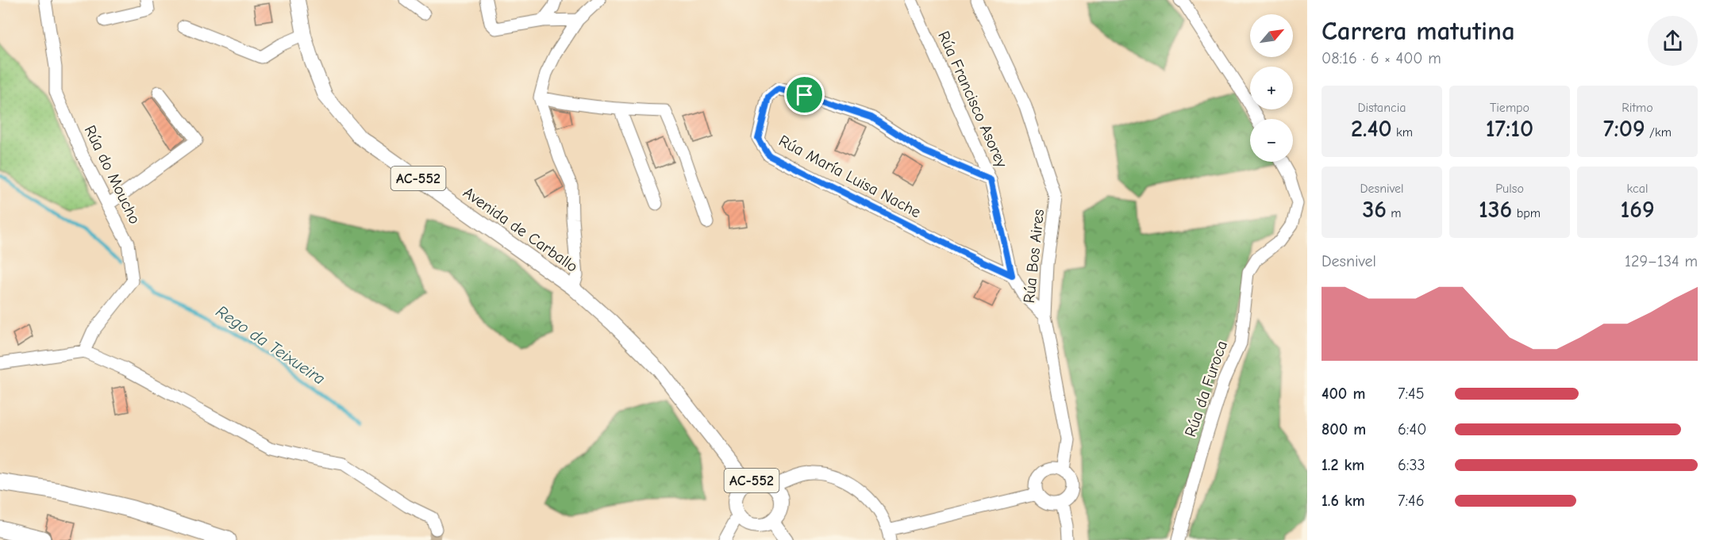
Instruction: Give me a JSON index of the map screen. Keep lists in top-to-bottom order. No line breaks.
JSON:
{"streets":{"main road":["AC-552","Avenida de Carballo"],"street":["Rúa Francisco Asorey","Rúa do Moucho","Rúa María Luisa Nache","Rúa Bos Aires","Rúa da Furoca"]},"crossings":[["Rúa Francisco Asorey","Rúa María Luisa Nache"],["Rúa Francisco Asorey","Rúa Bos Aires"],["AC-552","Avenida de Carballo"]],"water":["Rego da Teixueira"],"north":"top right","page":{"heading":["Carrera matutina","08:16 · 6 × 400 m"],"map_buttons":["+","−"],"stats":[["Distancia","2.40 km"],["Tiempo","17:10"],["Ritmo","7:09 /km"],["Desnivel","36 m"],["Pulso","136 bpm"],["kcal","169"]],"chart":["Desnivel","129–134 m"],"list":[{"name":"400 m","note":"7:45"},{"name":"800 m","note":"6:40"},{"name":"1.2 km","note":"6:33"},{"name":"1.6 km","note":"7:46"}]}}
